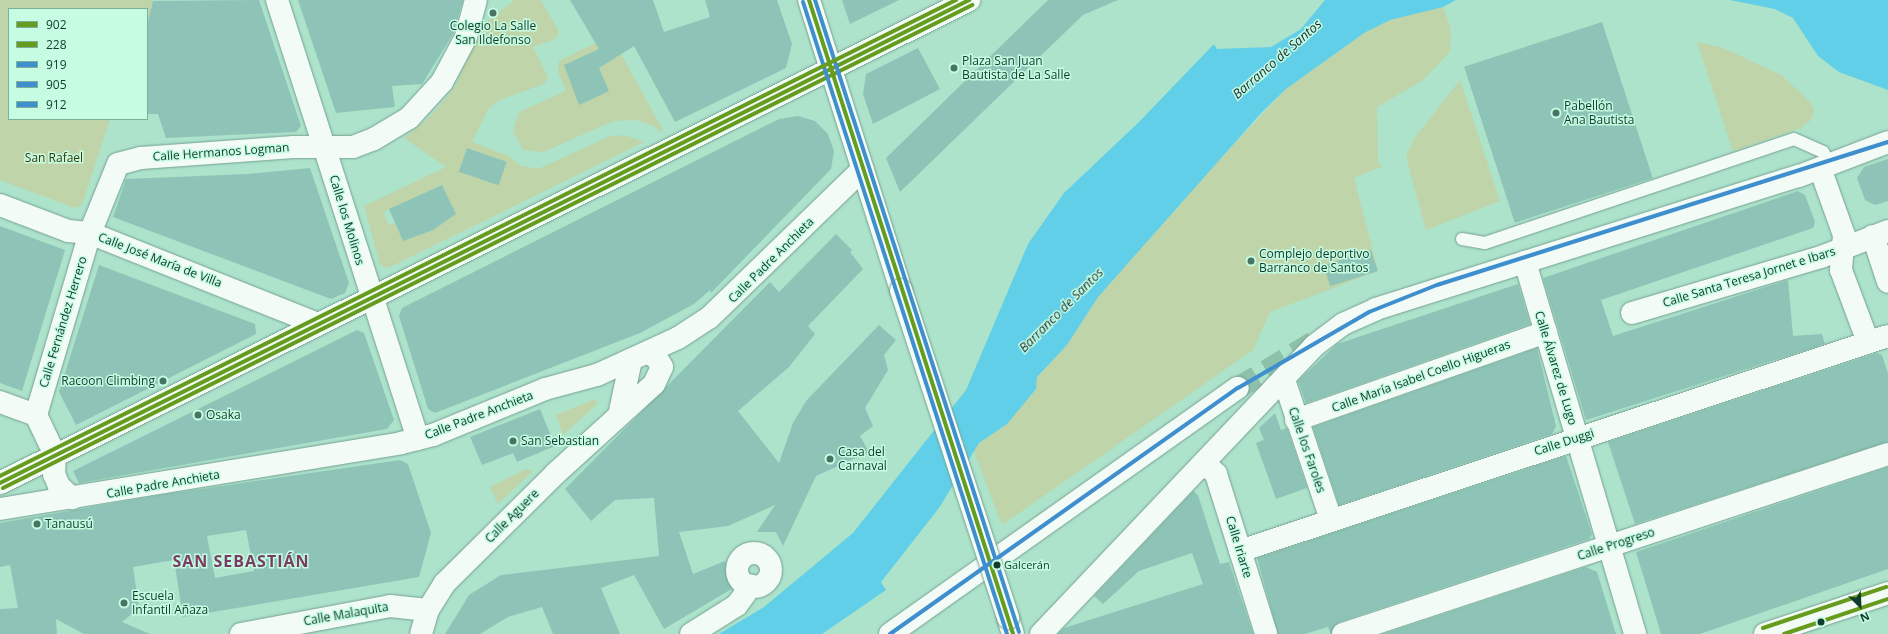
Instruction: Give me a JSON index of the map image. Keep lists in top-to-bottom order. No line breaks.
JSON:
{"streets":{"street":["Calle Hermanos Logman","Calle los Molinos","Calle José María de Villa","Calle Padre Anchieta","Calle Santa Teresa Jornet e Ibars","Calle Fernández Herrero","Calle Álvarez de Lugo","Calle María Isabel Coello Higueras","Calle Duggi","Calle los Faroles","Calle Aguere","Calle Progreso","Calle Iriarte","Calle Malaquita"]},"crossings":[["Calle Hermanos Logman","Calle los Molinos"],["Calle Hermanos Logman","Calle Fernández Herrero"],["Calle los Molinos","Calle Padre Anchieta"],["Calle José María de Villa","Calle Fernández Herrero"],["Calle Padre Anchieta","Calle Aguere"],["Calle Álvarez de Lugo","Calle María Isabel Coello Higueras"],["Calle Álvarez de Lugo","Calle Duggi"],["Calle Álvarez de Lugo","Calle Progreso"],["Calle María Isabel Coello Higueras","Calle los Faroles"],["Calle Duggi","Calle los Faroles"],["Calle Duggi","Calle Iriarte"],["Calle Aguere","Calle Malaquita"]],"districts":["SAN SEBASTIÁN"],"water":["Barranco de Santos"],"parks":["San Rafael"],"places":["Colegio La Salle San Ildefonso","Plaza San Juan Bautista de La Salle","Pabellón Ana Bautista","Complejo deportivo Barranco de Santos","Racoon Climbing","Osaka","San Sebastian","Casa del Carnaval","Tanausú","Galcerán","Escuela Infantil Añaza"],"lines":["transit line 902","transit line 912","transit line 905","transit line 228","transit line 919"],"legend":["902","228","919","905","912"],"north":"bottom right"}
